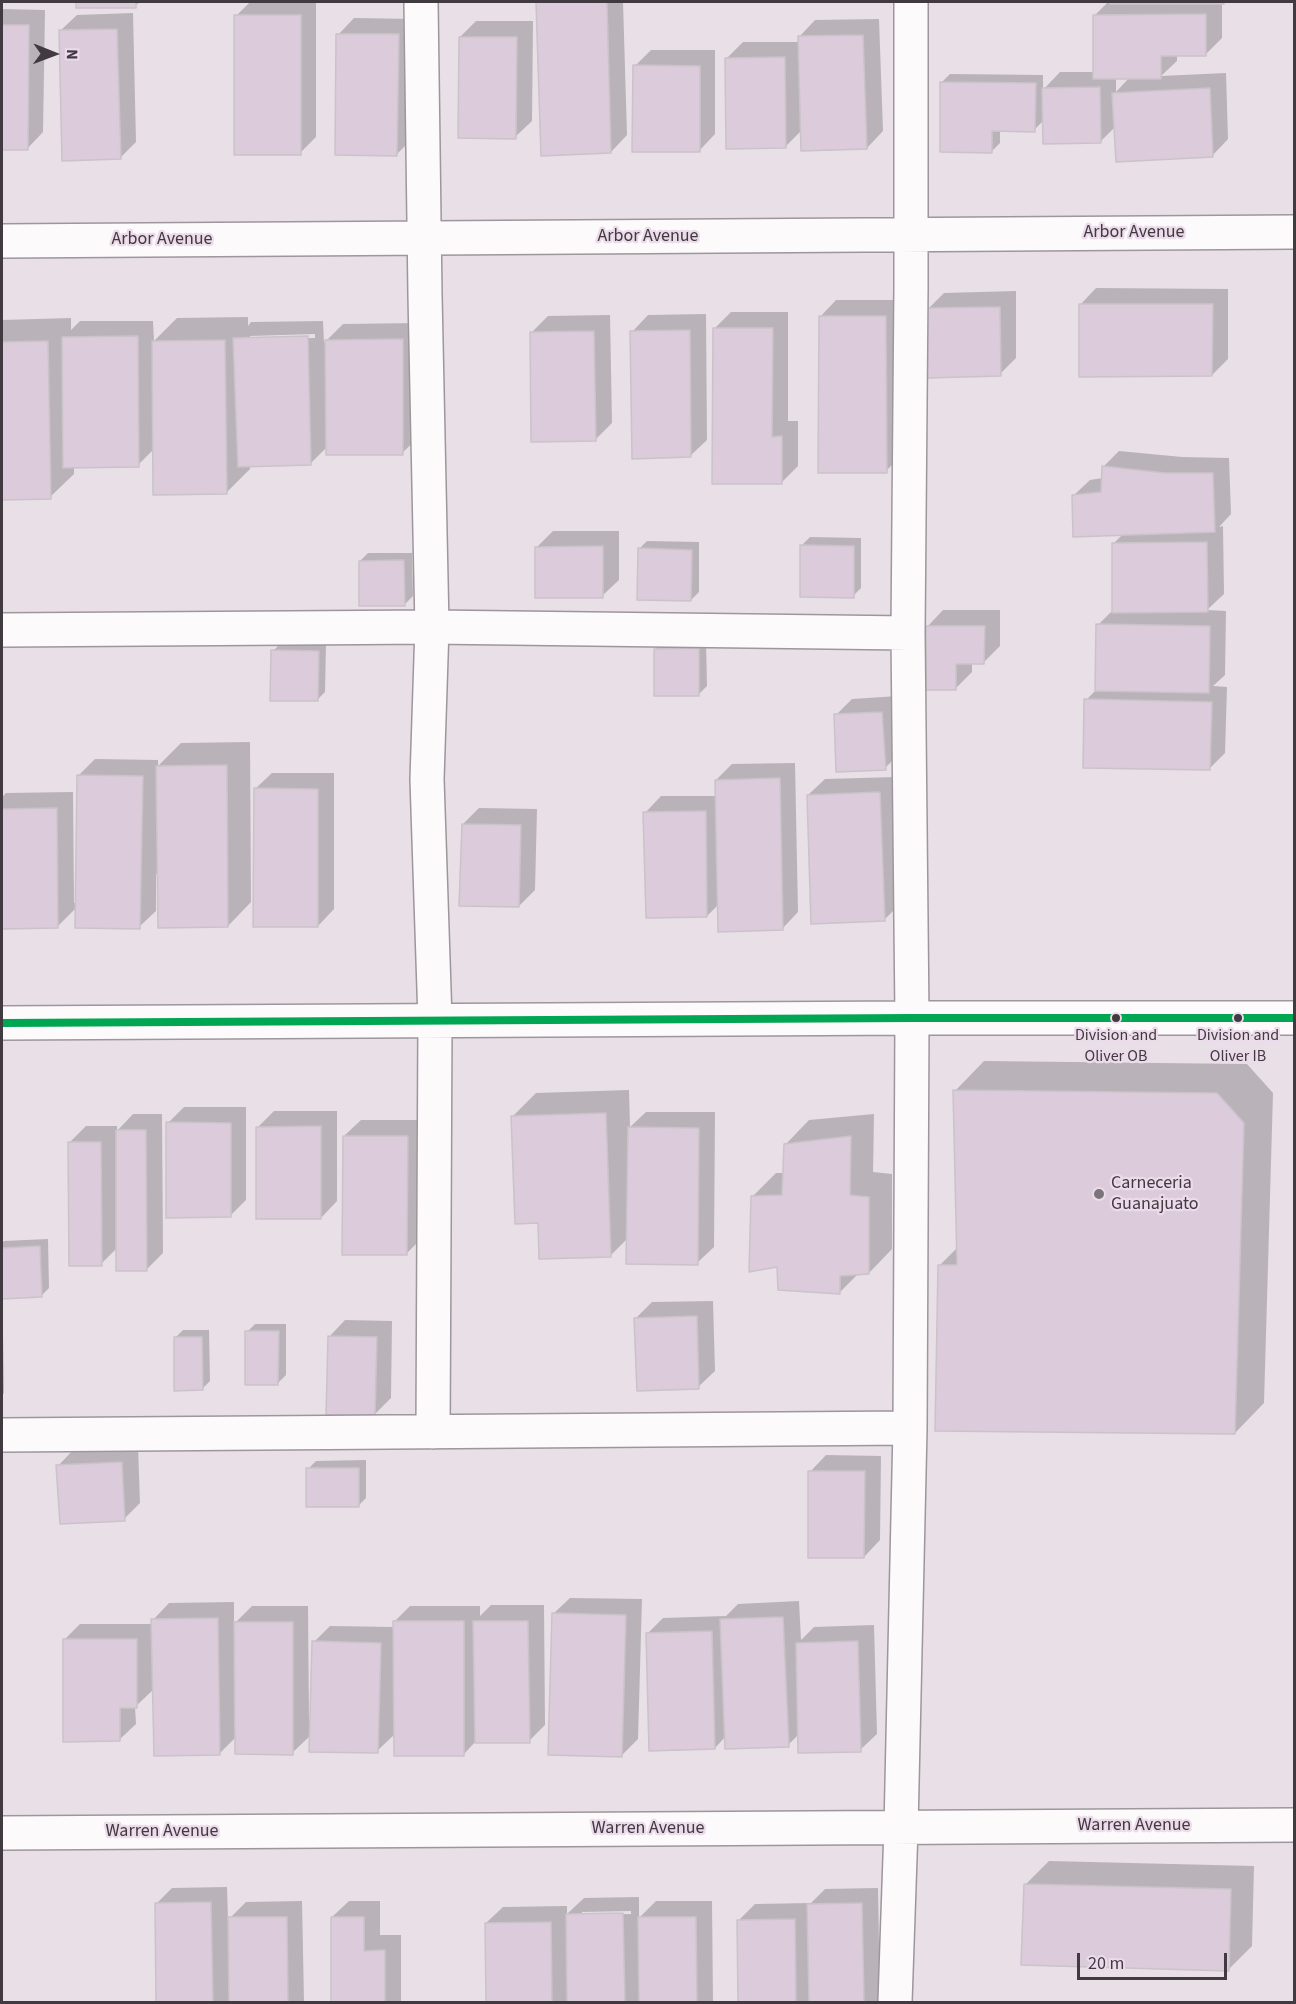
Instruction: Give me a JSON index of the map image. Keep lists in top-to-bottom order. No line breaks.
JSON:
{"streets":{"street":["Arbor Avenue","Warren Avenue"]},"places":["Division and Oliver OB","Division and Oliver IB","Carneceria Guanajuato"],"scale_bar":"20 m","north":"right"}
